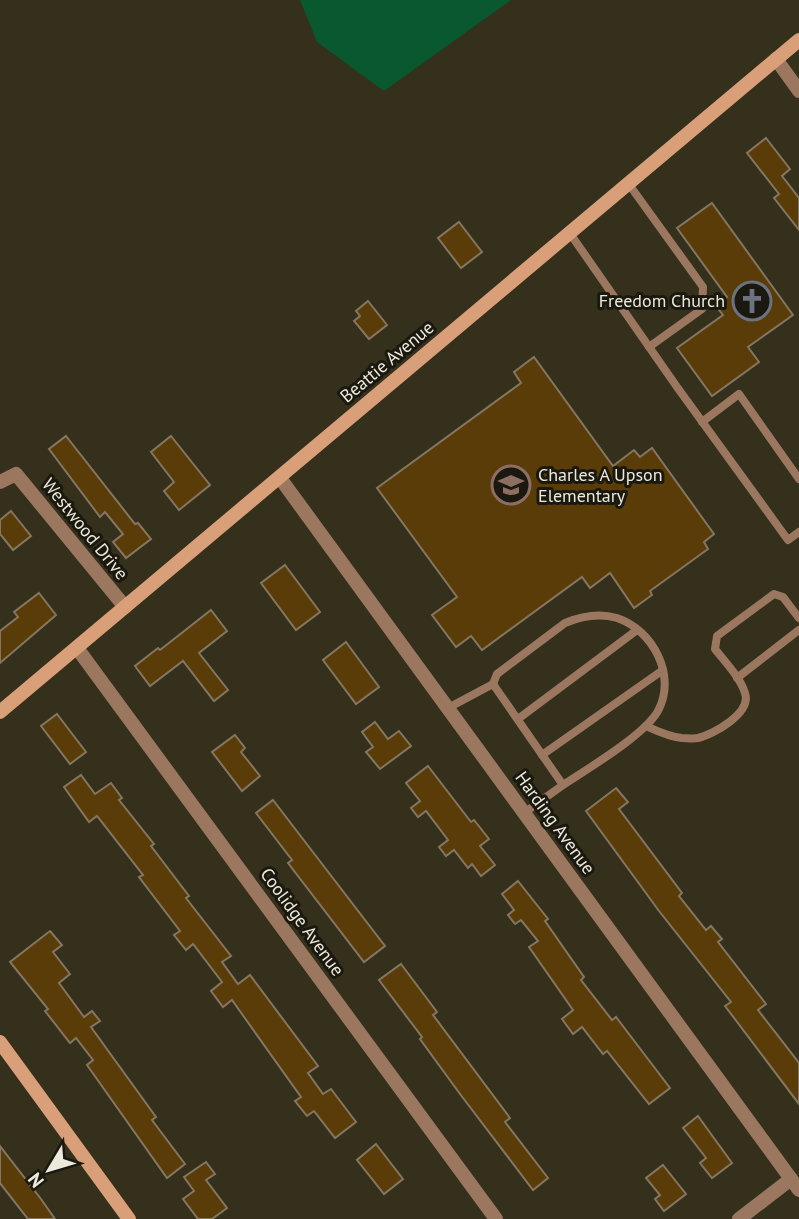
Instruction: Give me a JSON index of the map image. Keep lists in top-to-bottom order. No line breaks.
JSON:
{"streets":{"street":["Beattie Avenue","Westwood Drive","Harding Avenue","Coolidge Avenue"]},"crossings":[["Beattie Avenue","Westwood Drive"],["Beattie Avenue","Harding Avenue"],["Beattie Avenue","Coolidge Avenue"]],"places":{"church":["Freedom Church"],"school or university":["Charles A Upson Elementary"]},"north":"bottom left"}
